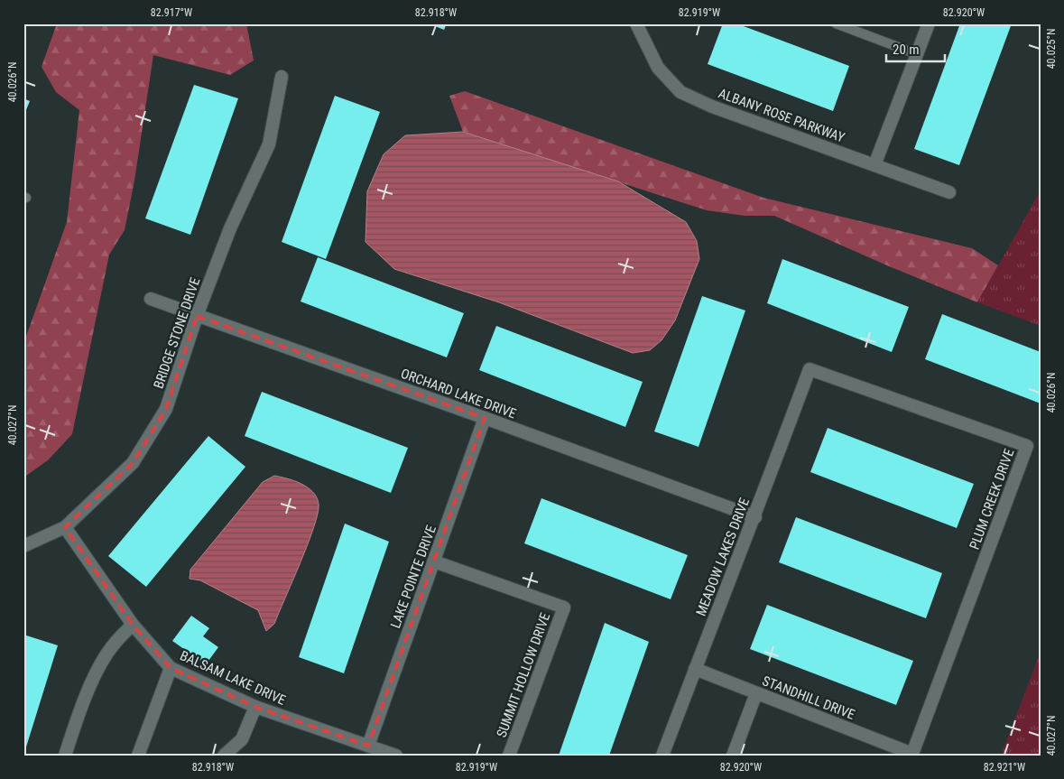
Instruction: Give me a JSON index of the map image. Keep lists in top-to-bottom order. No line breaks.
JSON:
{"streets":{"street":["ALBANY ROSE PARKWAY","BRIDGE STONE DRIVE","ORCHARD LAKE DRIVE","PLUM CREEK DRIVE","MEADOW LAKES DRIVE","LAKE POINTE DRIVE","SUMMIT HOLLOW DRIVE","BALSAM LAKE DRIVE","STANDHILL DRIVE"]},"crossings":[["BRIDGE STONE DRIVE","ORCHARD LAKE DRIVE"],["BRIDGE STONE DRIVE","BALSAM LAKE DRIVE"],["ORCHARD LAKE DRIVE","MEADOW LAKES DRIVE"],["ORCHARD LAKE DRIVE","LAKE POINTE DRIVE"],["PLUM CREEK DRIVE","MEADOW LAKES DRIVE"],["PLUM CREEK DRIVE","STANDHILL DRIVE"],["MEADOW LAKES DRIVE","STANDHILL DRIVE"],["LAKE POINTE DRIVE","SUMMIT HOLLOW DRIVE"],["LAKE POINTE DRIVE","BALSAM LAKE DRIVE"]],"scale_bar":"20 m","coordinates":["82.917°W","82.918°W","82.919°W","82.920°W","40.025°N","40.026°N","40.027°N","82.921°W"]}
